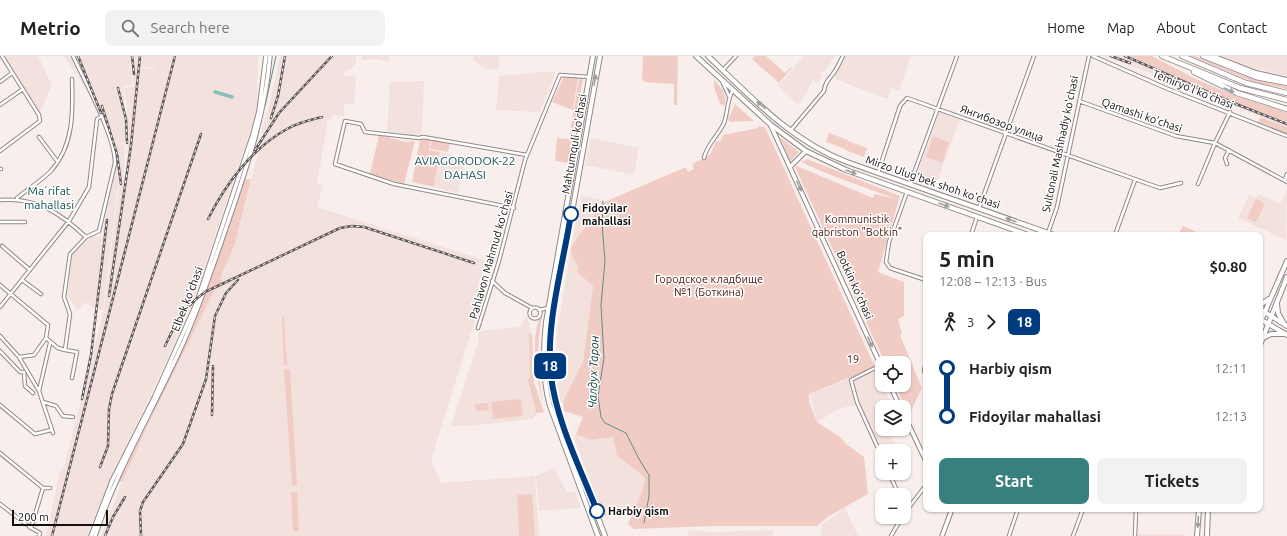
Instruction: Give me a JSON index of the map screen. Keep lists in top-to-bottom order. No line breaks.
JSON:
{"streets":{"main road":["Mahtumquli ko'chasi","Mirzo Ulug'bek shoh ko'chasi","Botkin ko'chasi","Elbek ko'chasi"],"street":["Temiryo'l ko'chasi","Qamashi ko'chasi","Янгибозор улица","Sultonali Mashhadiy ko'chasi","Pahlavon Mahmud ko'chasi"]},"crossings":[["Qamashi ko'chasi","Sultonali Mashhadiy ko'chasi"],["Янгибозор улица","Sultonali Mashhadiy ko'chasi"],["Янгибозор улица","Mirzo Ulug'bek shoh ko'chasi"],["Mahtumquli ko'chasi","Pahlavon Mahmud ko'chasi"],["Mirzo Ulug'bek shoh ko'chasi","Botkin ko'chasi"]],"one_way":["Botkin ko'chasi"],"districts":["AVIAGORODOK-22 DAHASI","Maʼrifat mahallasi"],"water":["Чалдух Тарон"],"parks":["Kommunistik qabriston \"Botkin\"","Городское кладбище №1 (Боткина)","19"],"places":["Fidoyilar mahallasi","Harbiy qism"],"lines":["bus line 18"],"scale_bar":"200 m","page":{"header":"Metrio","search":"Search here","nav":["Home","Map","About","Contact"],"on_map":"18","heading":["5 min","12:08 – 12:13 · Bus","$0.80"],"legs":["3","18"],"list":[{"name":"Harbiy qism","value":"12:11"},{"name":"Fidoyilar mahallasi","value":"12:13"}],"map_buttons":["+","−"],"buttons":["Start","Tickets"],"scale":"200 m"}}
